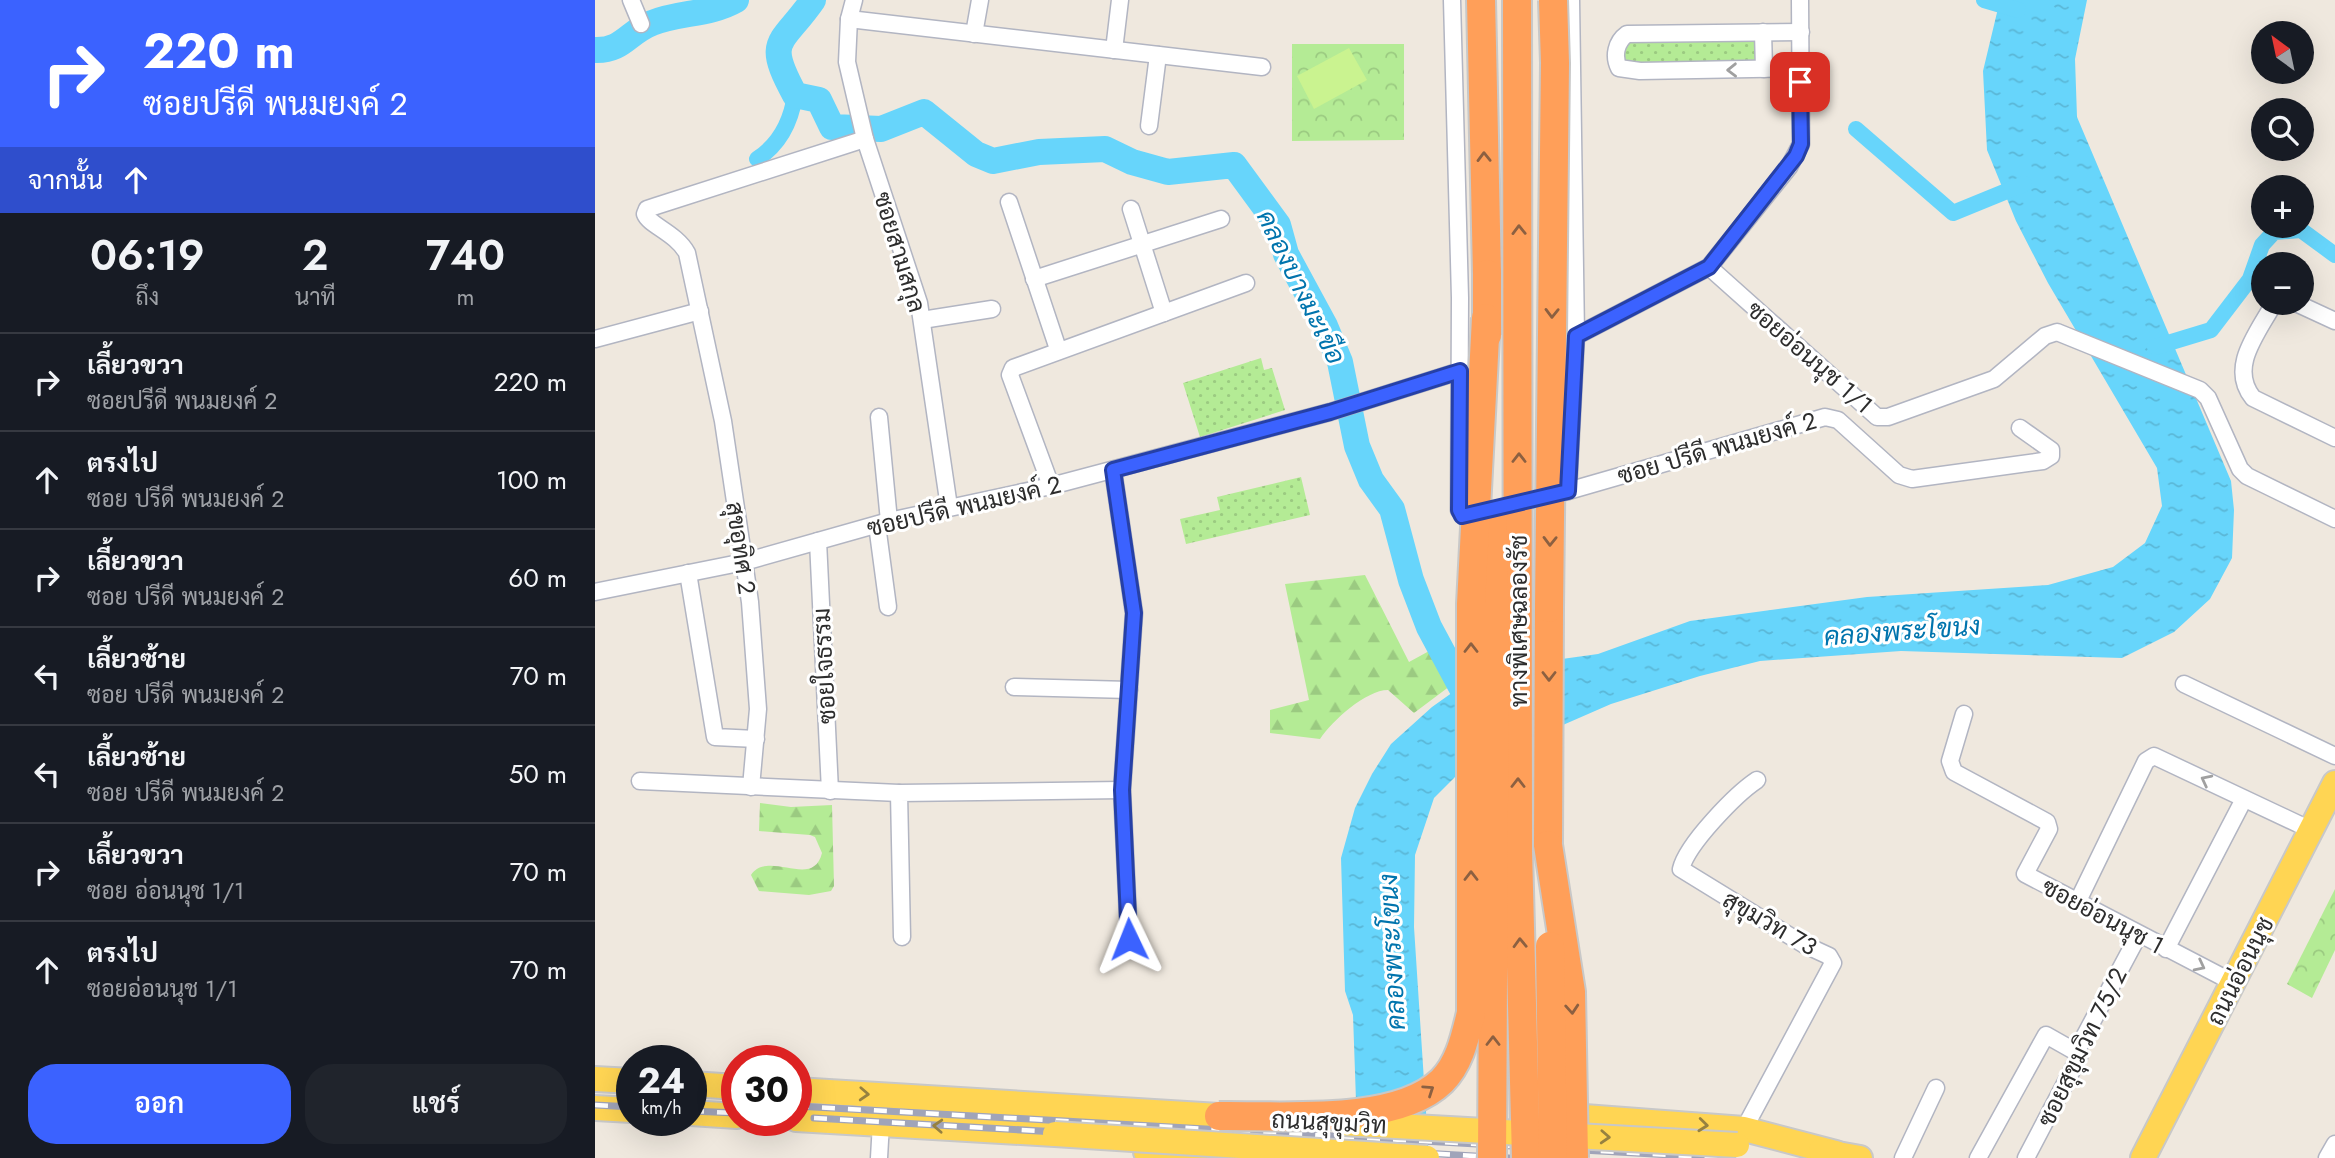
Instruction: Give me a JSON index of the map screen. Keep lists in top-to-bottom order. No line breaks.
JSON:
{"streets":{"highway":["ทางพิเศษฉลองรัช"],"main road":["ถนนอ่อนนุช","ถนนสุขุมวิท"],"street":["ซอยสามสกุล","ซอยอ่อนนุช 1/1","ซอย ปรีดี พนมยงค์ 2","ซอยปรีดี พนมยงค์ 2","สุขอุทิศ 2","ซอยใจธรรม","ซอยอ่อนนุช 1","สุขุมวิท 73","ซอยสุขุมวิท 75/2"]},"crossings":[["ซอยสามสกุล","ซอยปรีดี พนมยงค์ 2"],["ซอยสามสกุล","สุขอุทิศ 2"],["ซอย ปรีดี พนมยงค์ 2","ซอยปรีดี พนมยงค์ 2"],["ซอยปรีดี พนมยงค์ 2","สุขอุทิศ 2"],["ซอยปรีดี พนมยงค์ 2","ซอยใจธรรม"],["ซอยอ่อนนุช 1","ถนนอ่อนนุช"],["ซอยอ่อนนุช 1","ซอยสุขุมวิท 75/2"],["สุขุมวิท 73","ถนนสุขุมวิท"]],"water":["คลองบางมะเขือ","คลองพระโขนง"],"north":"top left","page":{"turn":["220 m","ซอยปรีดี พนมยงค์ 2"],"map_buttons":["+","−"],"then":"จากนั้น","eta":["06:19","ถึง","2","นาที","740","m"],"list":[{"name":"เลี้ยวขวา","note":"ซอยปรีดี พนมยงค์ 2","value":"220 m"},{"name":"ตรงไป","note":"ซอย ปรีดี พนมยงค์ 2","value":"100 m"},{"name":"เลี้ยวขวา","note":"ซอย ปรีดี พนมยงค์ 2","value":"60 m"},{"name":"เลี้ยวซ้าย","note":"ซอย ปรีดี พนมยงค์ 2","value":"70 m"},{"name":"เลี้ยวซ้าย","note":"ซอย ปรีดี พนมยงค์ 2","value":"50 m"},{"name":"เลี้ยวขวา","note":"ซอย อ่อนนุช 1/1","value":"70 m"},{"name":"ตรงไป","note":"ซอยอ่อนนุช 1/1","value":"70 m"}],"speed":"24 km/h","limit":"30","buttons":["ออก","แชร์"]}}
